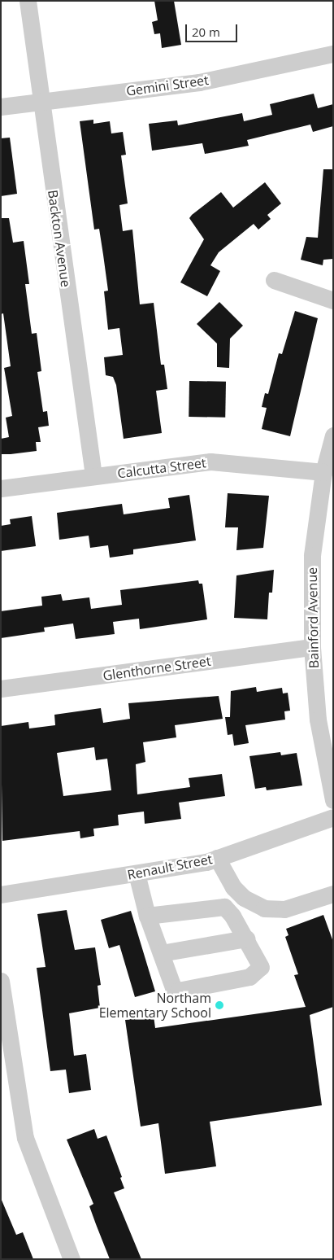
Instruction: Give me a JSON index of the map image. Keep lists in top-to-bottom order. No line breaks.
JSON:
{"streets":{"street":["Gemini Street","Backton Avenue","Calcutta Street","Bainford Avenue","Glenthorne Street","Renault Street"]},"crossings":[["Gemini Street","Backton Avenue"],["Backton Avenue","Calcutta Street"],["Calcutta Street","Bainford Avenue"],["Bainford Avenue","Glenthorne Street"]],"places":["Northam Elementary School"],"scale_bar":"20 m"}
